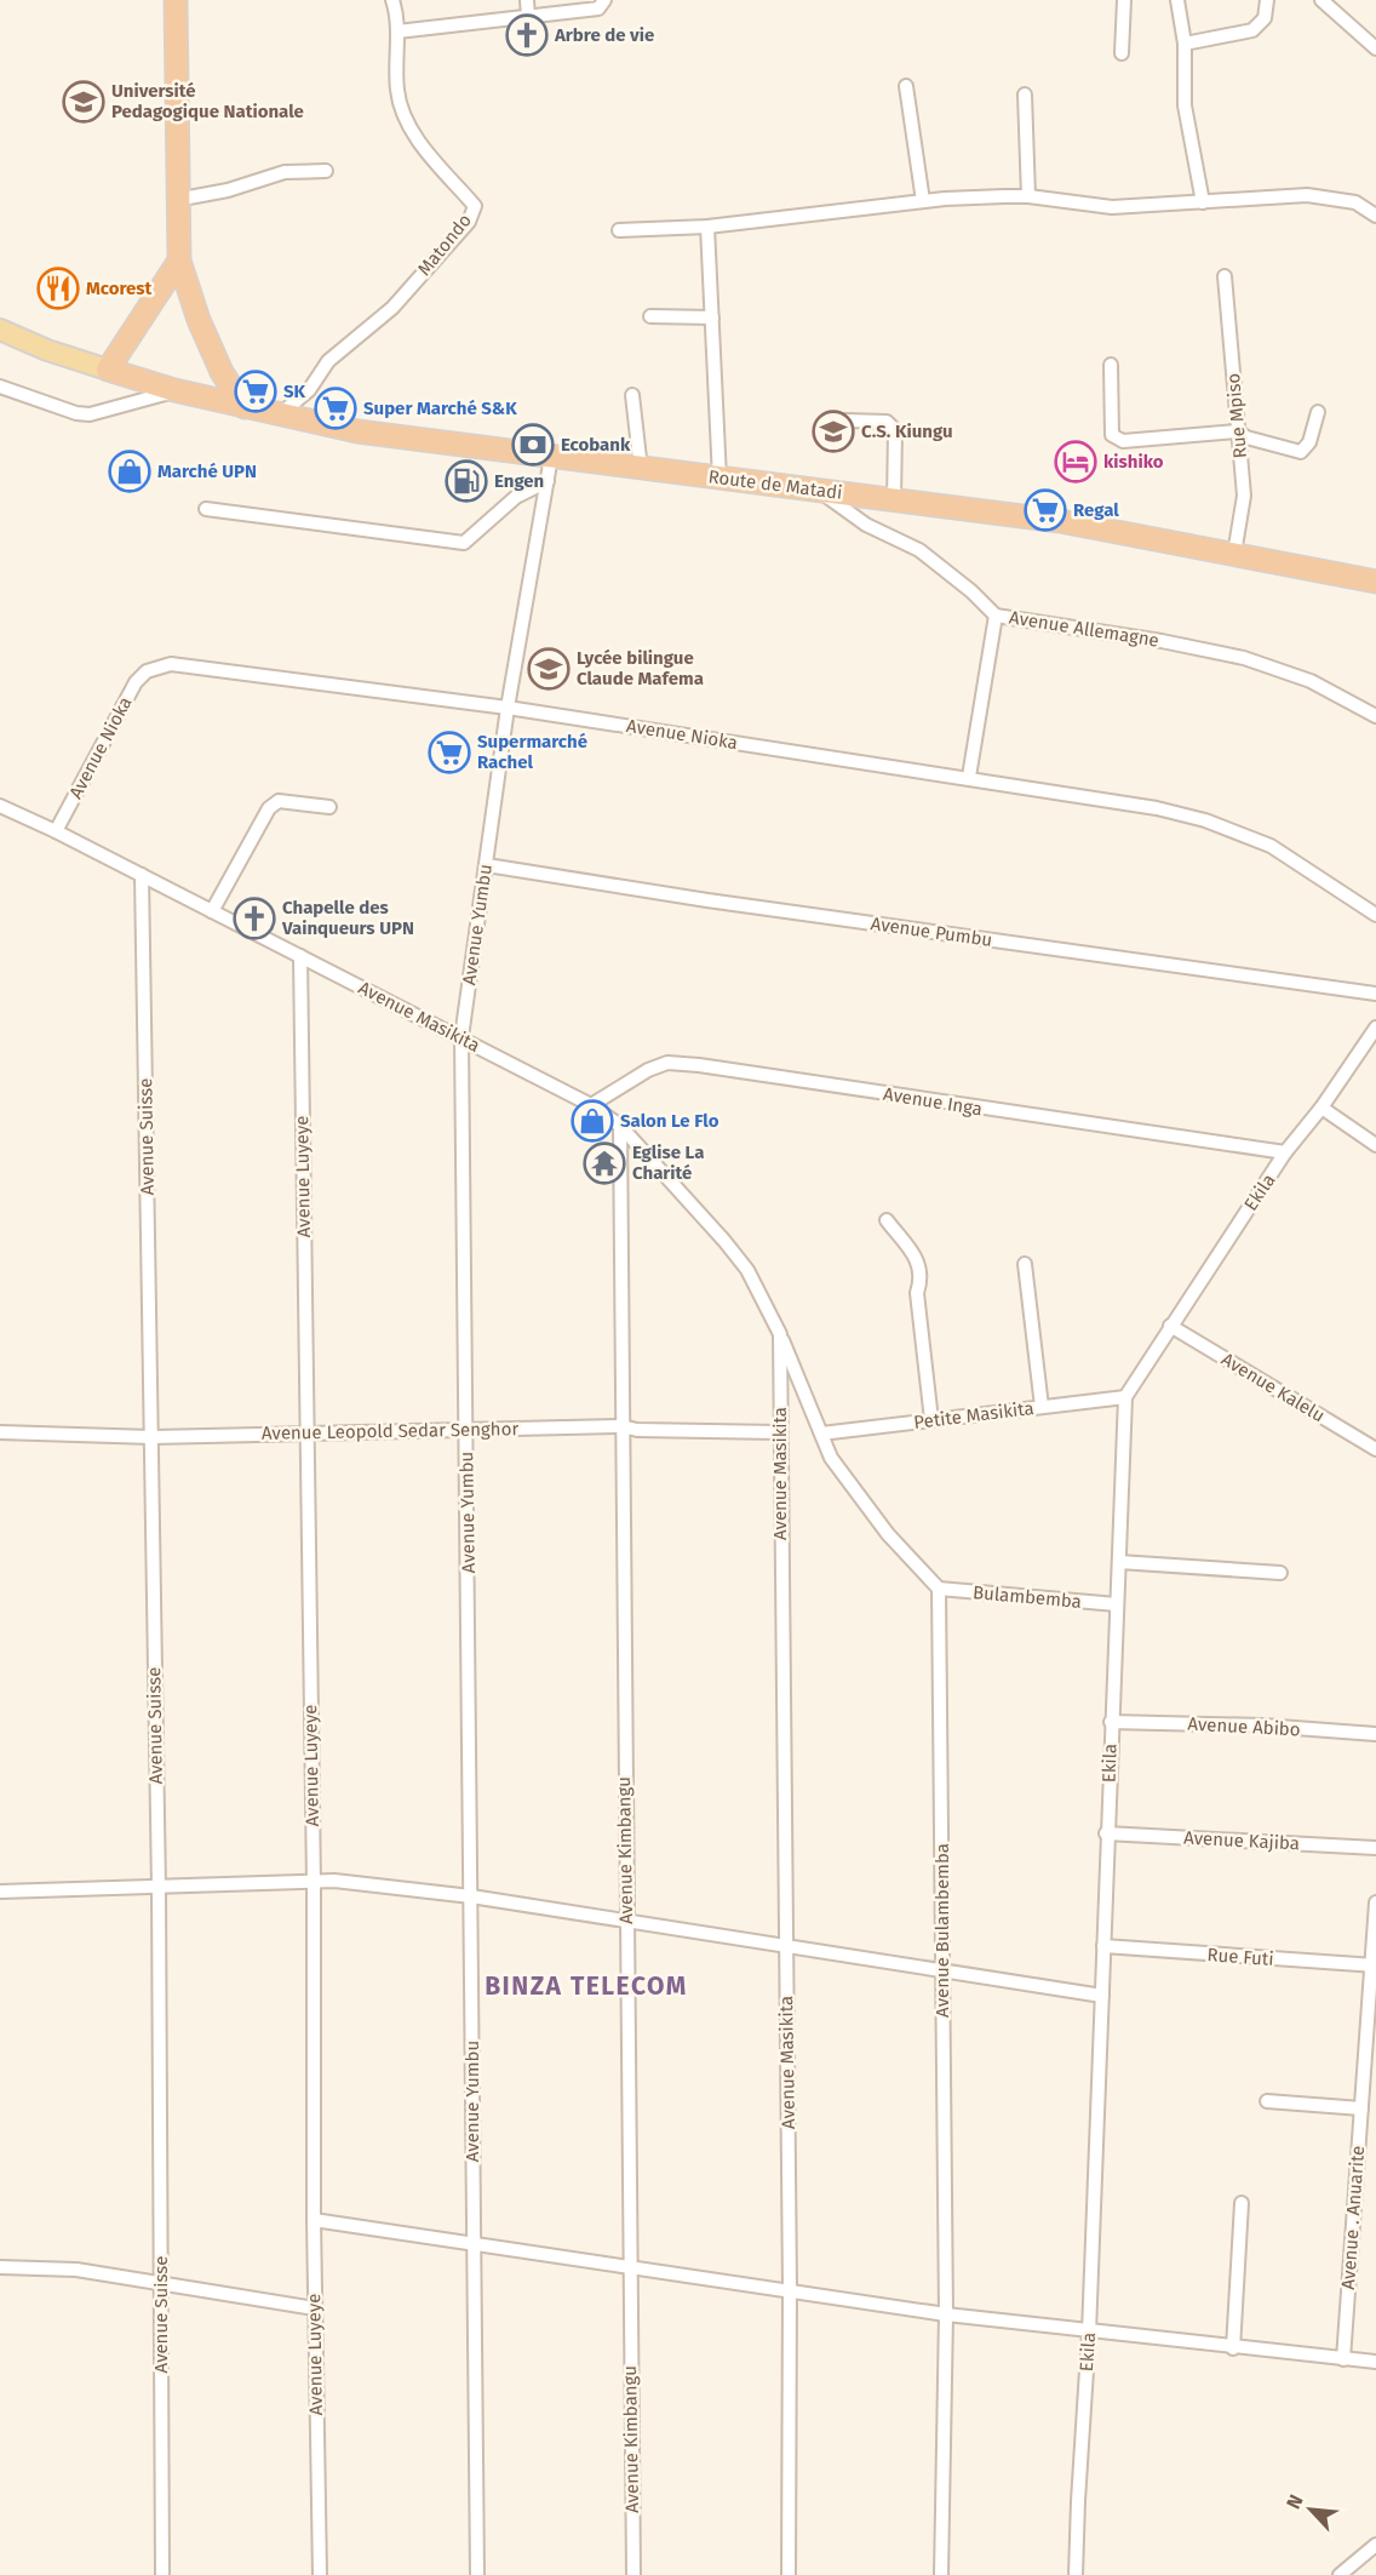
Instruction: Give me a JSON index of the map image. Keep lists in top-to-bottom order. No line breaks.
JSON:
{"streets":{"highway":["Route de Matadi"],"street":["Matondo","Rue Mpiso","Avenue Allemagne","Avenue Nioka","Avenue Yumbu","Avenue Pumbu","Avenue Masikita","Avenue Inga","Avenue Suisse","Avenue Luyeye","Ekila","Avenue Kalelu","Petite Masikita","Avenue Leopold Sedar Senghor","Bulambemba","Avenue Abibo","Avenue Kajiba","Avenue Kimbangu","Avenue Bulambemba","Rue Futi","Avenue . Anuarite"]},"crossings":[["Matondo","Route de Matadi"],["Rue Mpiso","Route de Matadi"],["Route de Matadi","Avenue Allemagne"],["Route de Matadi","Avenue Yumbu"],["Avenue Nioka","Avenue Yumbu"],["Avenue Nioka","Avenue Masikita"],["Avenue Yumbu","Avenue Pumbu"],["Avenue Yumbu","Avenue Masikita"],["Avenue Yumbu","Avenue Leopold Sedar Senghor"],["Avenue Masikita","Avenue Inga"],["Avenue Masikita","Avenue Suisse"],["Avenue Masikita","Avenue Luyeye"],["Avenue Masikita","Avenue Leopold Sedar Senghor"],["Avenue Masikita","Avenue Kimbangu"],["Avenue Inga","Ekila"],["Avenue Suisse","Avenue Leopold Sedar Senghor"],["Avenue Luyeye","Avenue Leopold Sedar Senghor"],["Ekila","Avenue Kalelu"],["Ekila","Petite Masikita"],["Ekila","Bulambemba"],["Ekila","Avenue Abibo"],["Ekila","Avenue Kajiba"],["Ekila","Rue Futi"],["Avenue Leopold Sedar Senghor","Avenue Kimbangu"],["Bulambemba","Avenue Bulambemba"],["Rue Futi","Avenue . Anuarite"]],"districts":["BINZA TELECOM"],"places":{"church":["Arbre de vie","Chapelle des Vainqueurs UPN"],"school or university":["Université Pedagogique Nationale","C.S. Kiungu","Lycée bilingue Claude Mafema"],"restaurant":["Mcorest"],"supermarket":["SK","Super Marché S&K","Regal","Supermarché Rachel"],"bank":["Ecobank"],"hotel":["kishiko"],"shop":["Marché UPN","Salon Le Flo"],"fuel station":["Engen"],"temple":["Eglise La Charité"]},"north":"top left"}
